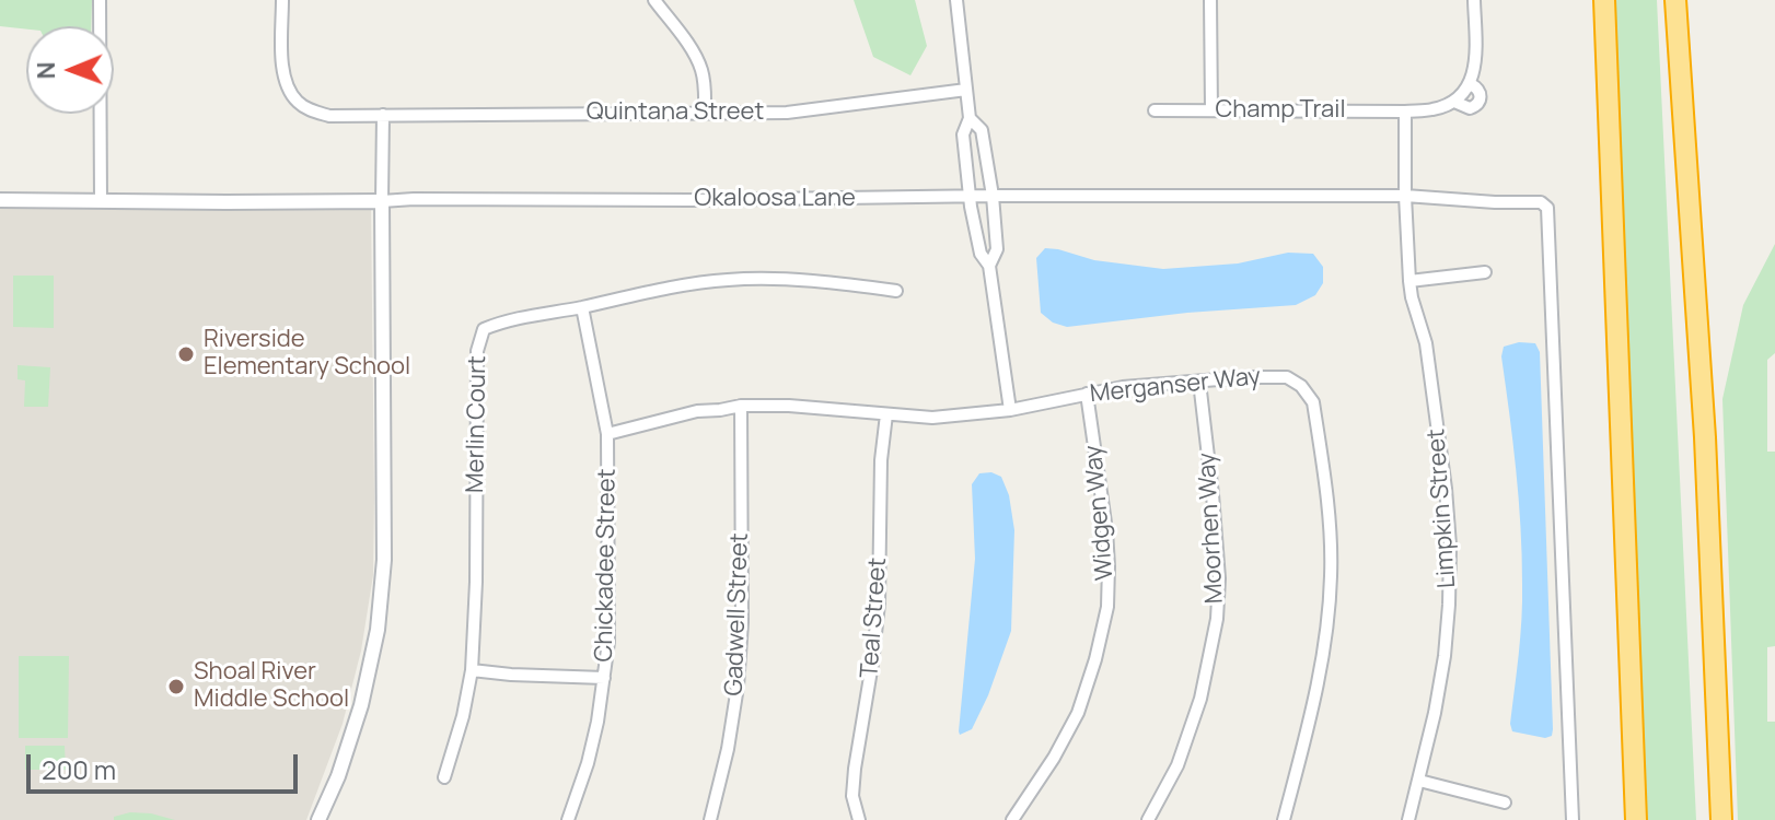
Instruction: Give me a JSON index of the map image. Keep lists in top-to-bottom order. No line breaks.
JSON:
{"streets":{"street":["Champ Trail","Quintana Street","Okaloosa Lane","Merganser Way","Merlin Court","Limpkin Street","Widgen Way","Moorhen Way","Chickadee Street","Gadwell Street","Teal Street"]},"crossings":[["Champ Trail","Limpkin Street"],["Okaloosa Lane","Limpkin Street"],["Merganser Way","Widgen Way"],["Merganser Way","Moorhen Way"],["Merganser Way","Chickadee Street"],["Merganser Way","Gadwell Street"],["Merganser Way","Teal Street"],["Merlin Court","Chickadee Street"]],"places":["Riverside Elementary School","Shoal River Middle School"],"scale_bar":"200 m","north":"left"}
